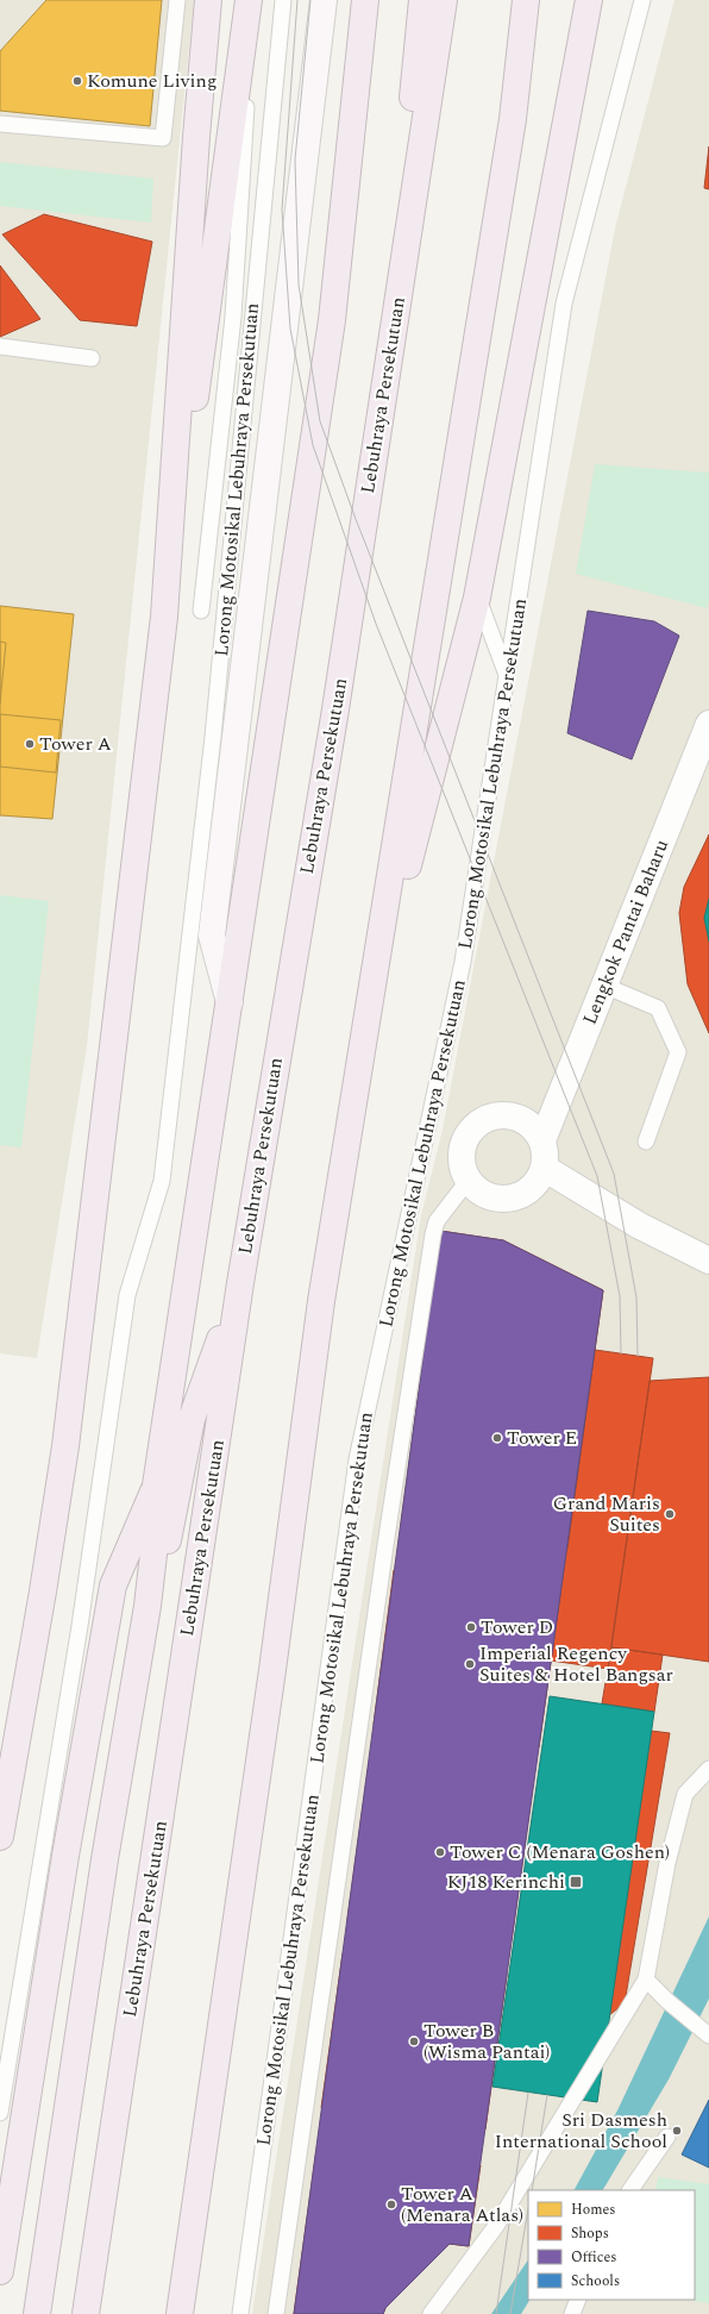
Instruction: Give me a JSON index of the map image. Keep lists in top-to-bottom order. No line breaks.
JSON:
{"streets":{"highway":["Lebuhraya Persekutuan"],"street":["Lengkok Pantai Baharu"],"lane":["Lorong Motosikal Lebuhraya Persekutuan"]},"places":{"other":["Komune Living","Tower A","Tower E","Grand Maris Suites","Tower D","Imperial Regency Suites & Hotel Bangsar","Tower C (Menara Goshen)","Tower B (Wisma Pantai)","Sri Dasmesh International School","Tower A (Menara Atlas)"],"transit":["KJ18 Kerinchi"]},"legend":["Homes","Shops","Offices","Schools"]}
